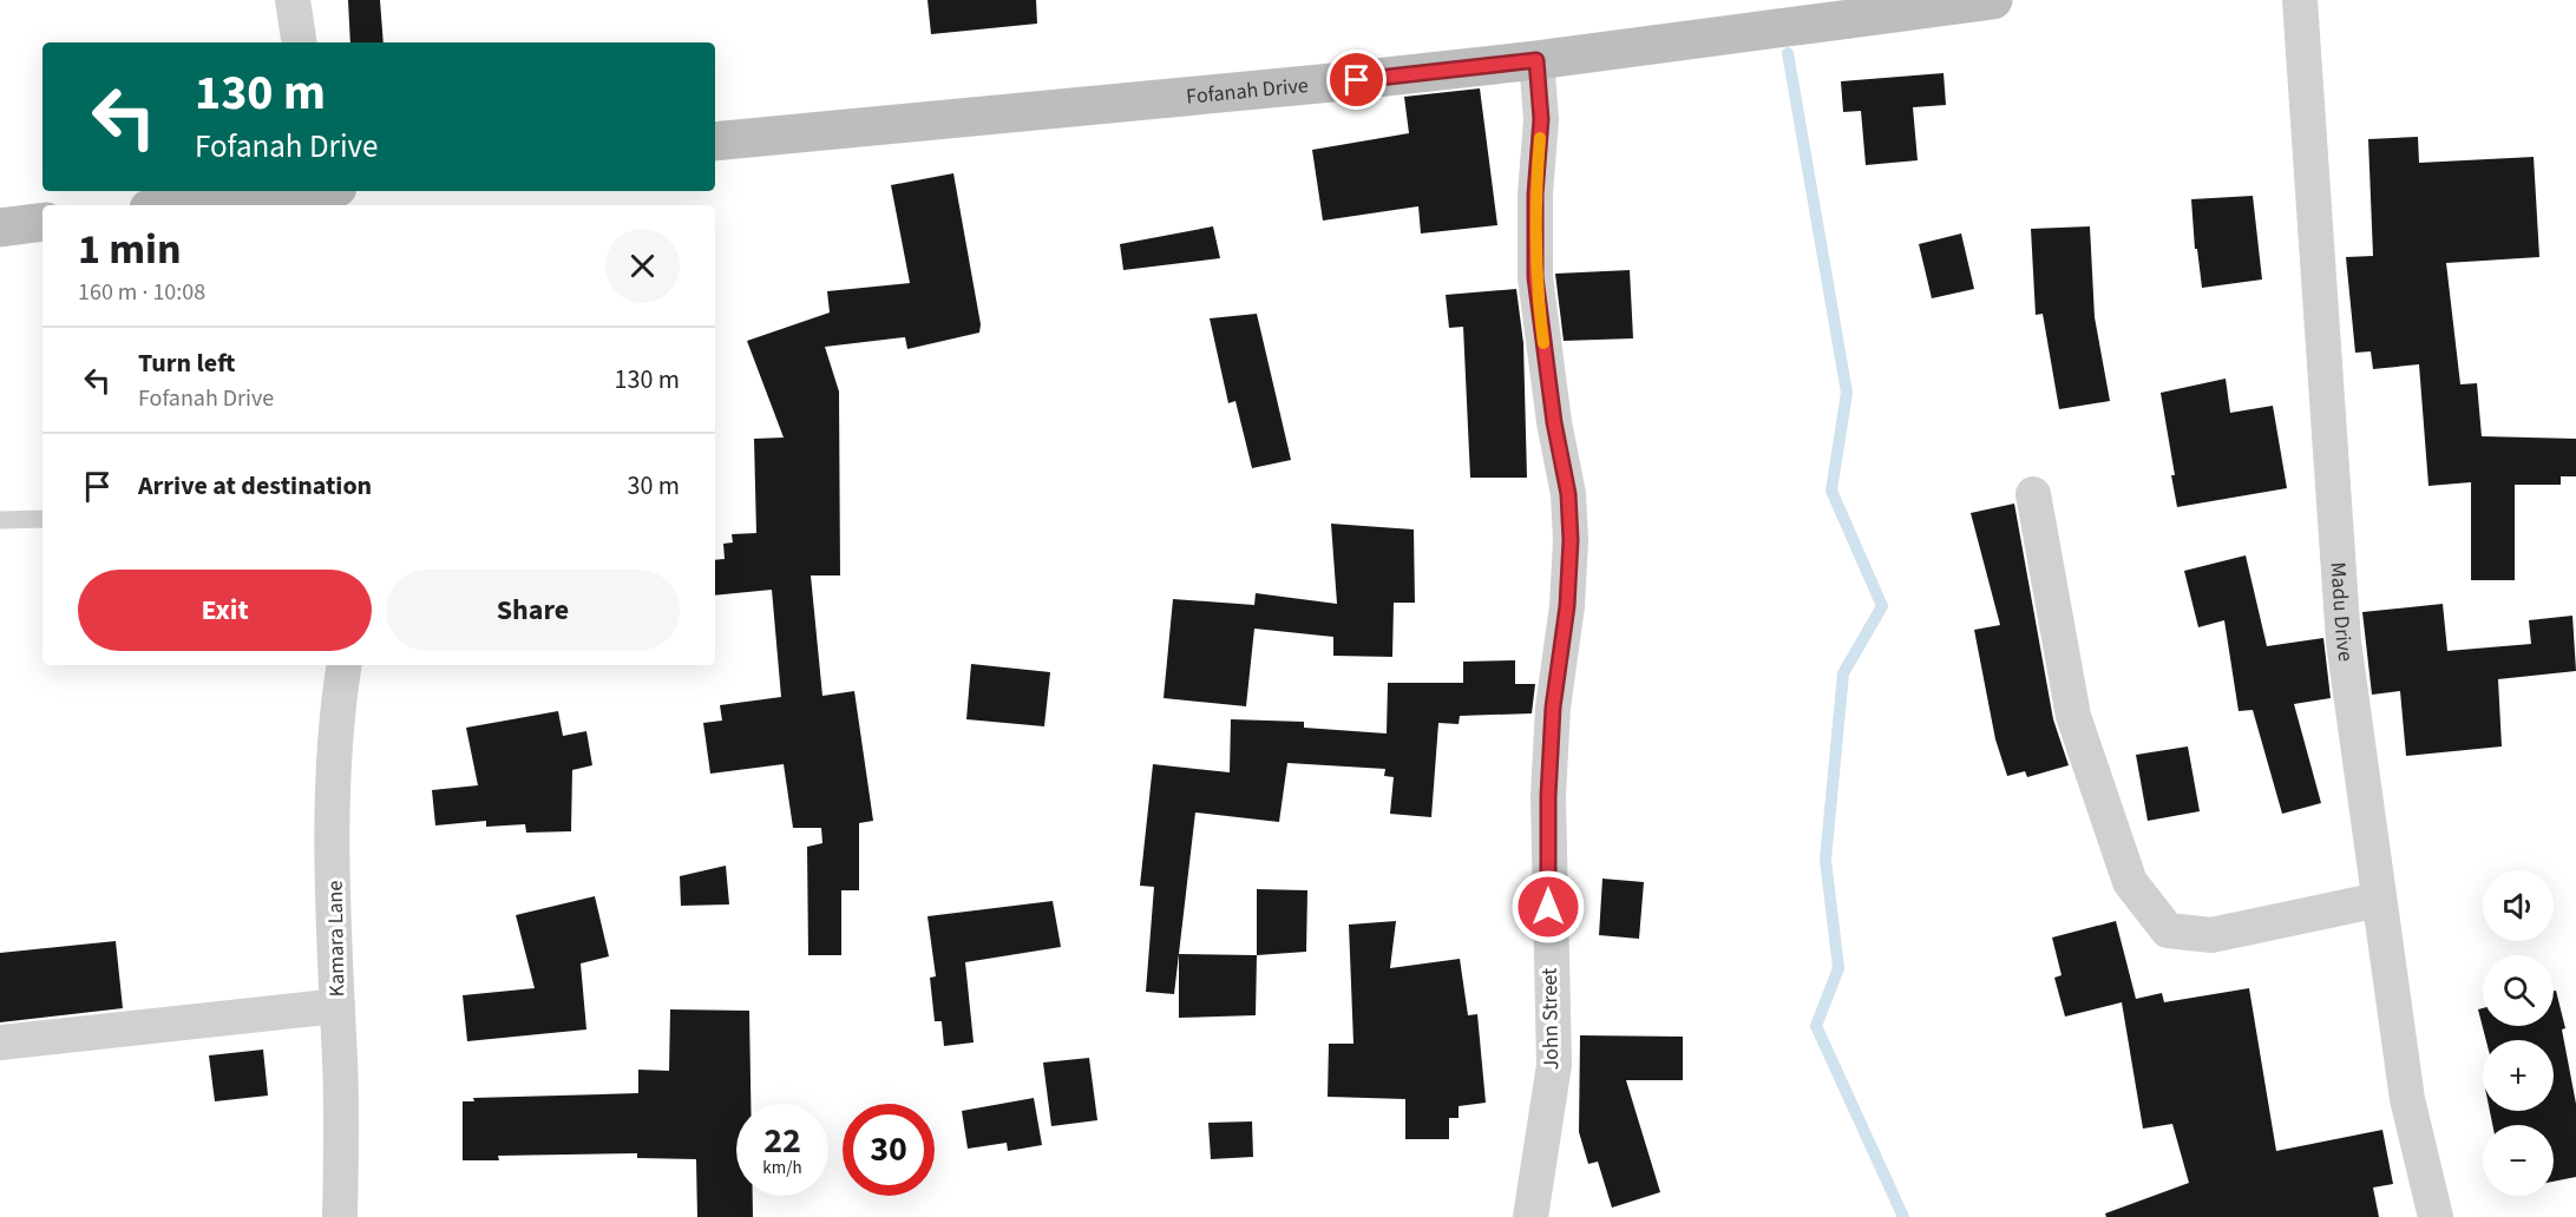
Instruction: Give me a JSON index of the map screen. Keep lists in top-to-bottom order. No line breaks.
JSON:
{"streets":{"street":["Fofanah Drive","Madu Drive","Kamara Lane","John Street"]},"crossings":[["Fofanah Drive","John Street"]],"page":{"turn":["130 m","Fofanah Drive"],"heading":["1 min","160 m · 10:08"],"list":[{"name":"Turn left","note":"Fofanah Drive","value":"130 m"},{"name":"Arrive at destination","value":"30 m"}],"buttons":["Exit","Share"],"map_buttons":["+","−"],"speed":"22 km/h","limit":"30"}}
